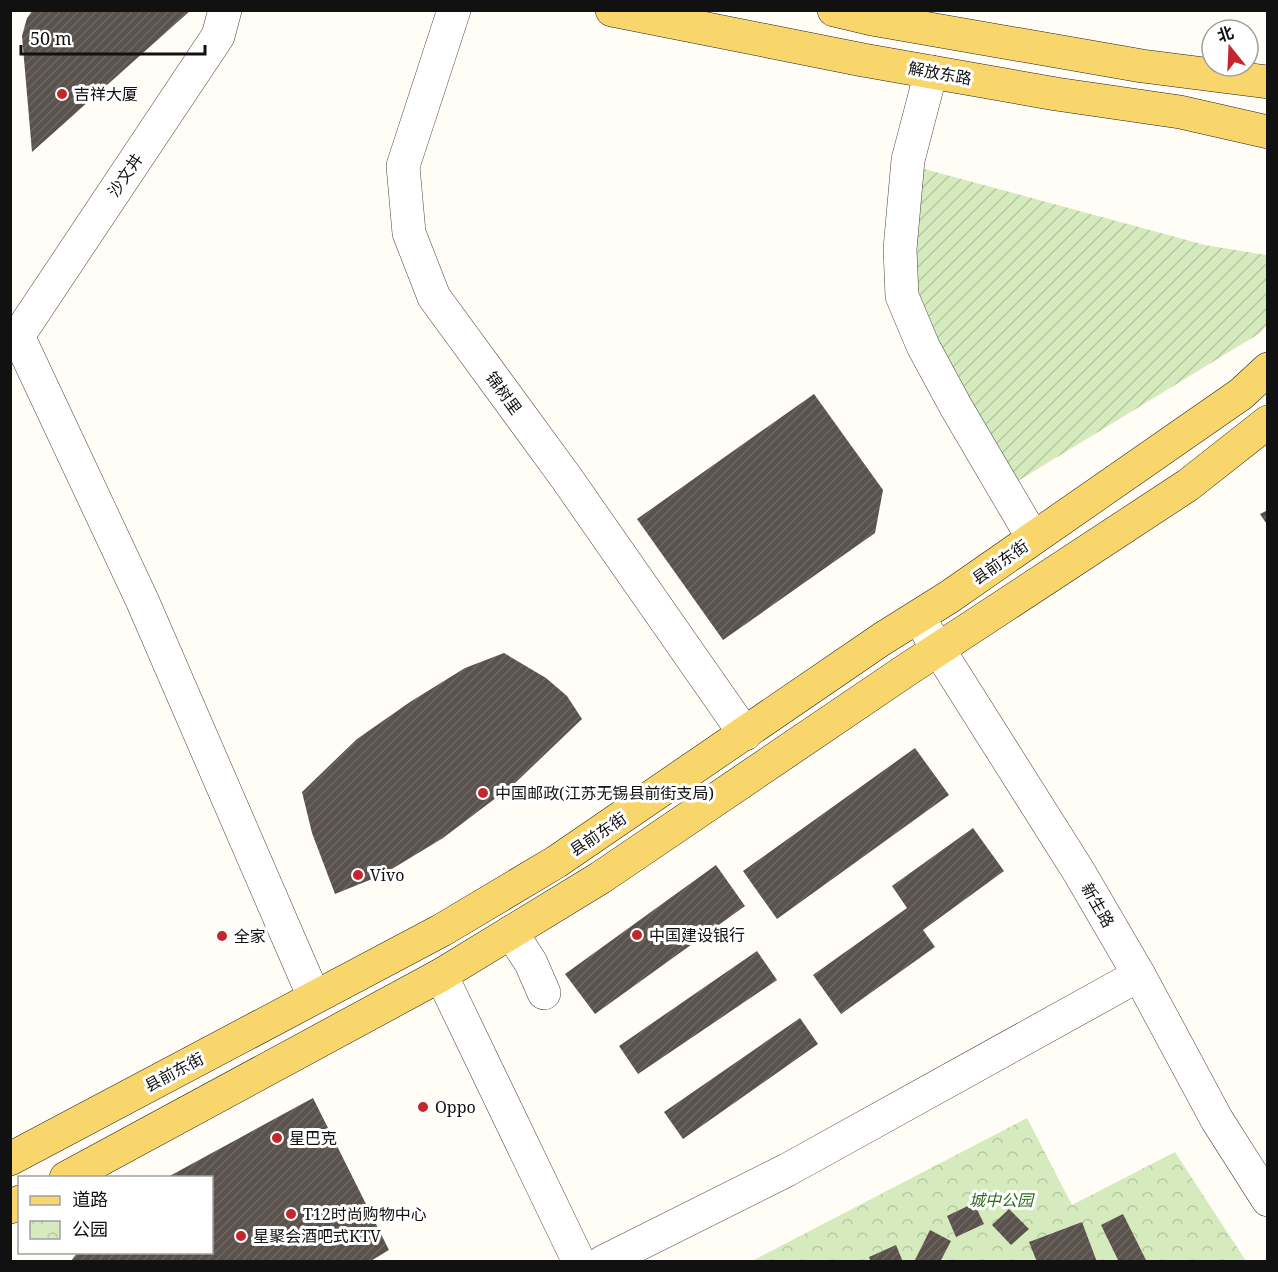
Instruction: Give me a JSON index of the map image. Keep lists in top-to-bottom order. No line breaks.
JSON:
{"streets":{"main road":["解放东路","县前东街"],"street":["沙文丼","锦树里","新生路"]},"crossings":[["沙文丼","县前东街"],["锦树里","县前东街"],["县前东街","新生路"]],"parks":["城中公园"],"places":["吉祥大厦","中国邮政(江苏无锡县前街支局)","Vivo","中国建设银行","全家","Oppo","星巴克","T12时尚购物中心","星聚会酒吧式KTV"],"legend":["道路","公园"],"scale_bar":"50 m","north":"top"}
